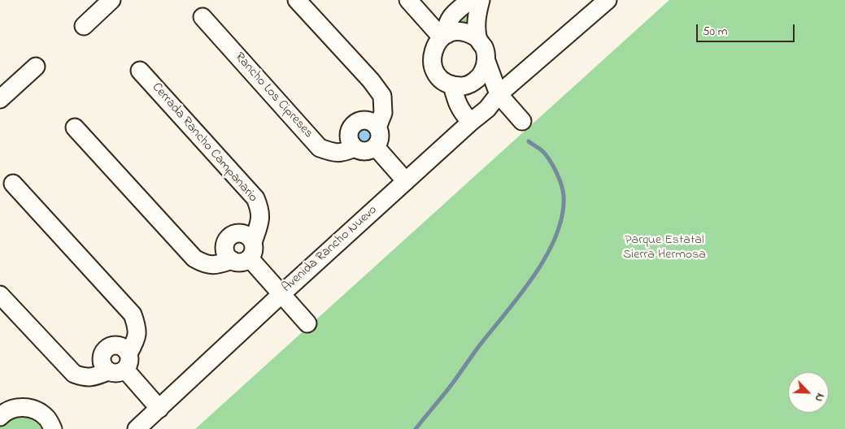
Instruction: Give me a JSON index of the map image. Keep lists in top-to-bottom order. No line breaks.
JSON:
{"streets":{"street":["Rancho Los Cipreses","Cerrada Rancho Campanario","Avenida Rancho Nuevo"]},"parks":["Parque Estatal Sierra Hermosa"],"scale_bar":"50 m","north":"bottom right"}
